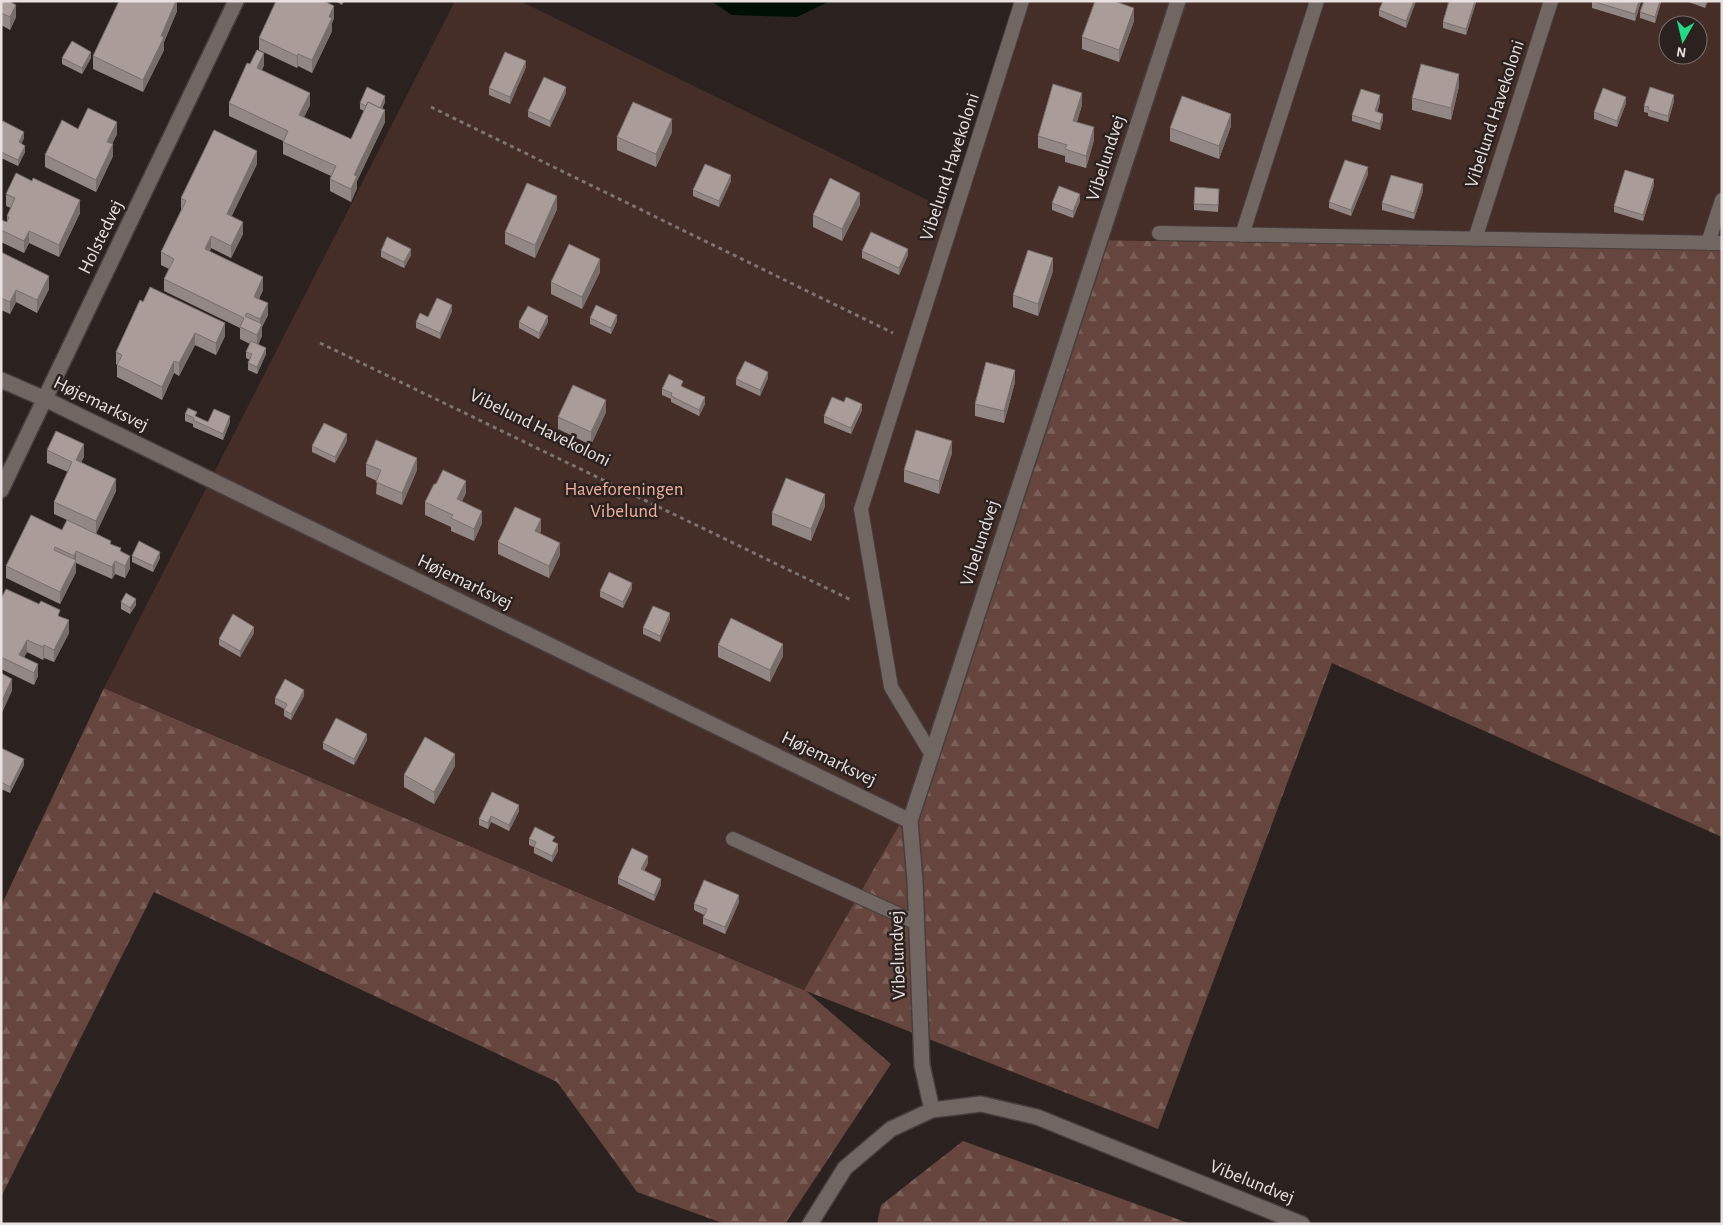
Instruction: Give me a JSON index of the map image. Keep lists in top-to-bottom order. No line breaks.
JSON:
{"streets":{"street":["Vibelundvej","Holstedvej","Højemarksvej"],"lane":["Vibelund Havekoloni"]},"crossings":[["Vibelund Havekoloni","Vibelundvej"],["Vibelundvej","Højemarksvej"],["Holstedvej","Højemarksvej"]],"parks":["Haveforeningen Vibelund"],"north":"bottom"}
